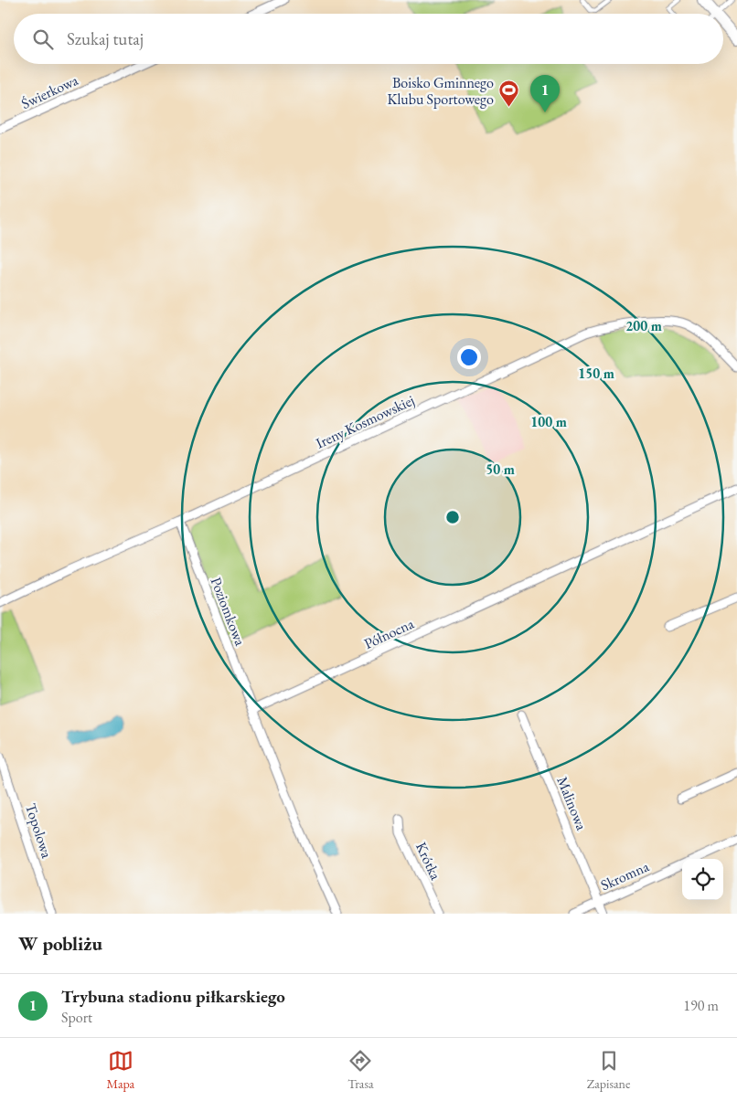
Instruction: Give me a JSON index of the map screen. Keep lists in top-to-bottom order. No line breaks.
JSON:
{"streets":{"street":["Świerkowa","Ireny Kosmowskiej","Poziomkowa","Północna","Malinowa","Topolowa","Krótka","Skromna"]},"crossings":[["Ireny Kosmowskiej","Poziomkowa"],["Poziomkowa","Północna"],["Malinowa","Skromna"]],"places":{"sports":["Boisko Gminnego Klubu Sportowego"]},"page":{"search":"Szukaj tutaj","pins":"1","heading":"W pobliżu","list":[{"mark":"1","name":"Trybuna stadionu piłkarskiego","note":"Sport","value":"190 m"}],"nav":["Mapa","Trasa","Zapisane"]},"rings":["200 m","150 m","100 m","50 m"]}
